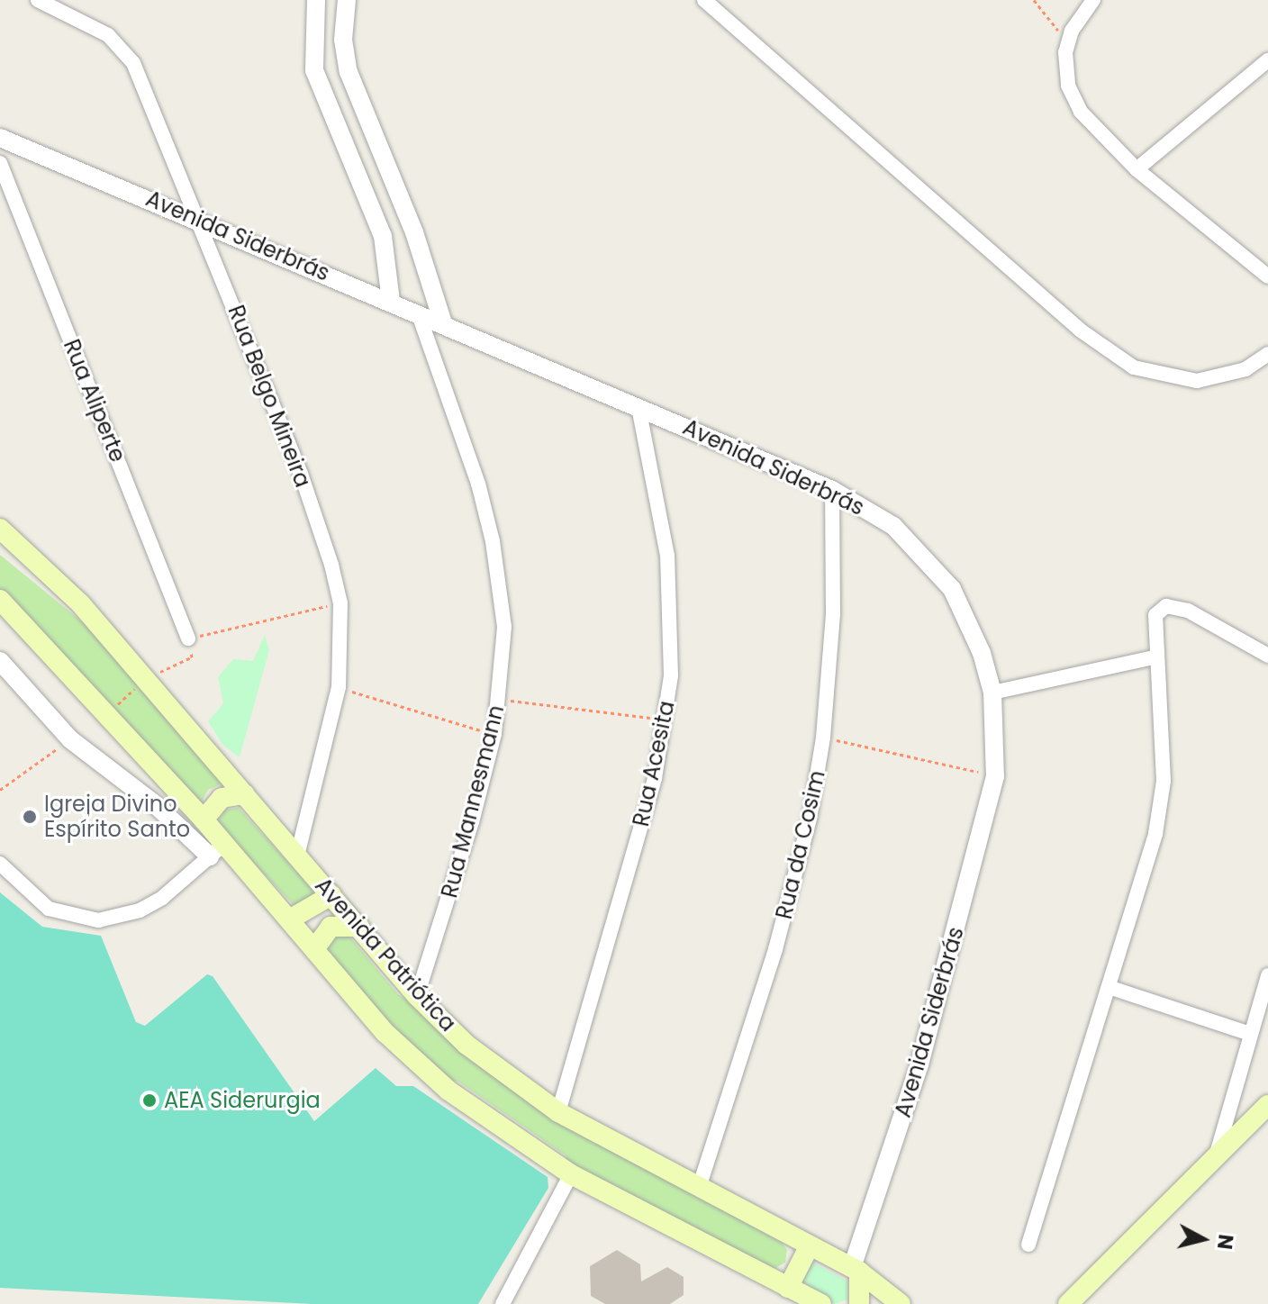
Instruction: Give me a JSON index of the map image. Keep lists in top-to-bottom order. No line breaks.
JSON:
{"streets":{"main road":["Avenida Patriótica"],"street":["Avenida Siderbrás","Rua Belgo Mineira","Rua Aliperte","Rua Acesita","Rua Mannesmann","Rua da Cosim"]},"crossings":[["Avenida Siderbrás","Rua Belgo Mineira"],["Avenida Siderbrás","Rua Acesita"],["Avenida Siderbrás","Rua Mannesmann"],["Avenida Siderbrás","Rua da Cosim"],["Avenida Siderbrás","Avenida Patriótica"],["Rua Belgo Mineira","Avenida Patriótica"],["Rua Acesita","Avenida Patriótica"],["Rua Mannesmann","Avenida Patriótica"],["Rua da Cosim","Avenida Patriótica"]],"places":["Igreja Divino Espírito Santo","AEA Siderurgia"],"north":"right"}
